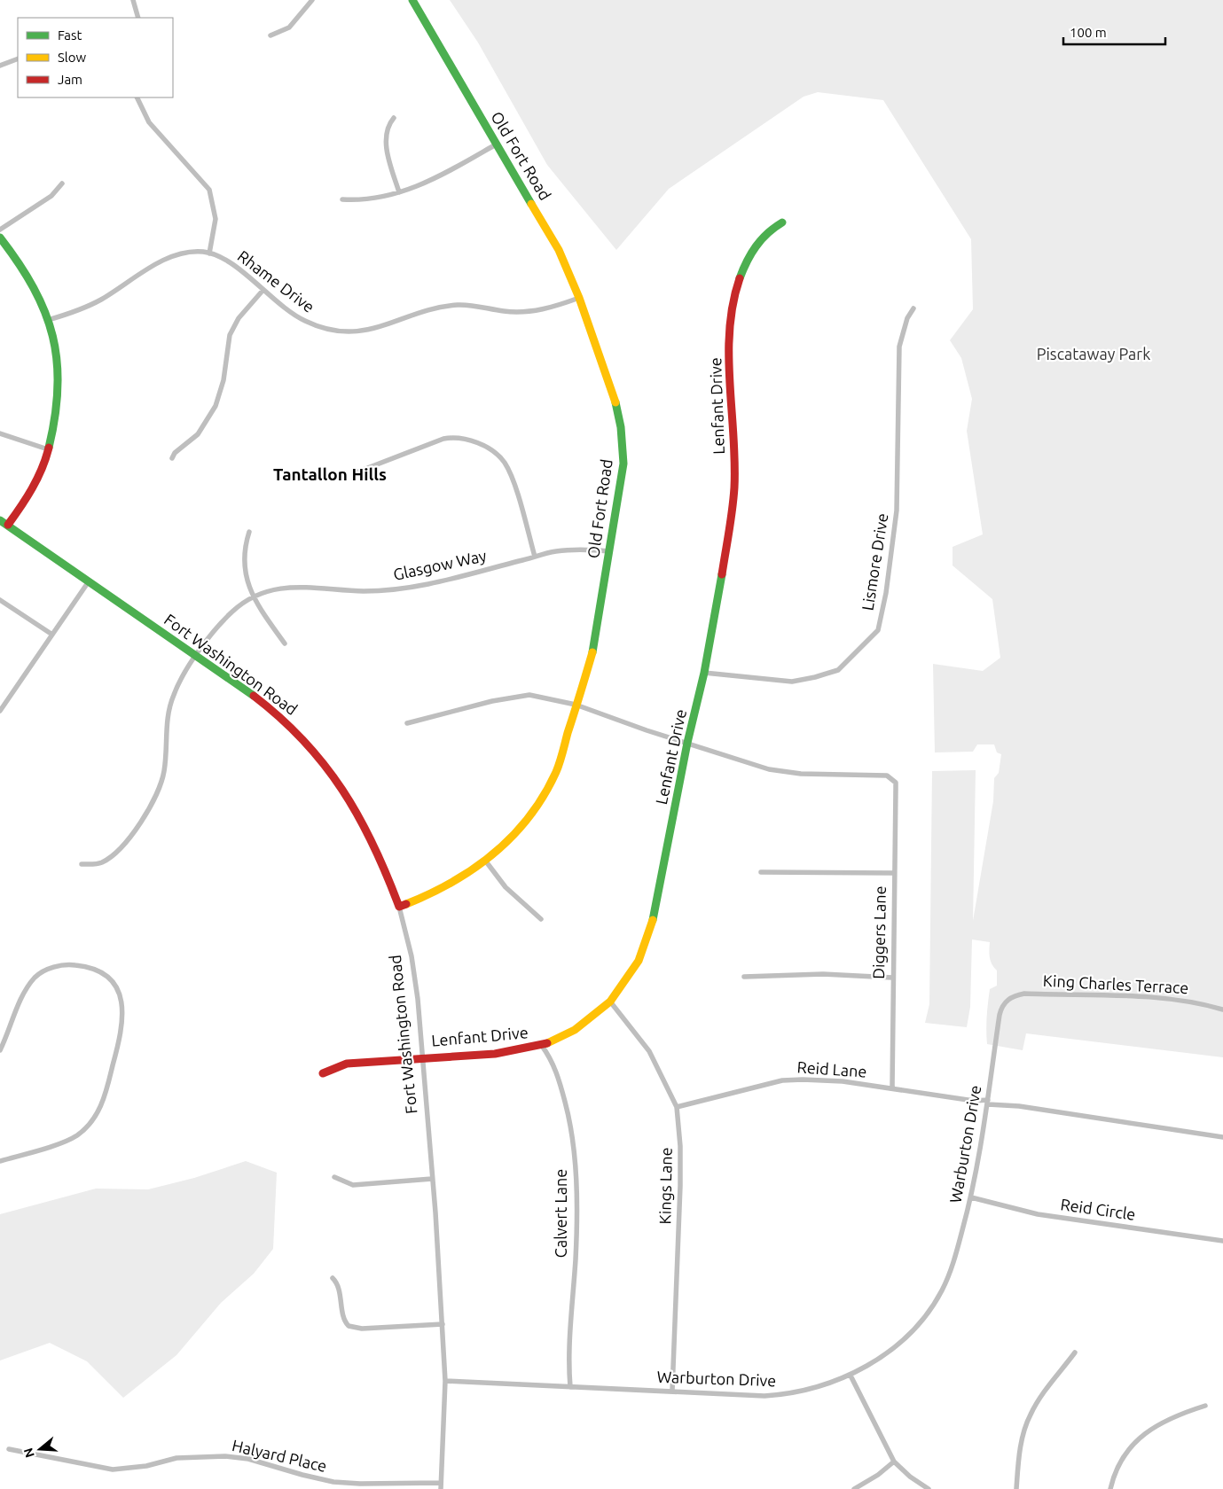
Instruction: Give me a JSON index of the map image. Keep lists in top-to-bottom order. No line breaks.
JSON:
{"streets":{"main road":["Old Fort Road","Lenfant Drive","Fort Washington Road"],"street":["Rhame Drive","Lismore Drive","Glasgow Way","Diggers Lane","King Charles Terrace","Reid Lane","Warburton Drive","Kings Lane","Reid Circle","Calvert Lane","Halyard Place"]},"crossings":[["Old Fort Road","Rhame Drive"],["Old Fort Road","Glasgow Way"],["Old Fort Road","Fort Washington Road"],["Lenfant Drive","Lismore Drive"],["Lenfant Drive","Fort Washington Road"],["Lenfant Drive","Diggers Lane"],["Lenfant Drive","Kings Lane"],["Lenfant Drive","Calvert Lane"],["Glasgow Way","Fort Washington Road"],["Fort Washington Road","Warburton Drive"],["Fort Washington Road","Halyard Place"],["Diggers Lane","Reid Lane"],["King Charles Terrace","Warburton Drive"],["Reid Lane","Warburton Drive"],["Reid Lane","Kings Lane"],["Warburton Drive","Kings Lane"],["Warburton Drive","Reid Circle"],["Warburton Drive","Calvert Lane"]],"districts":["Tantallon Hills"],"parks":["Piscataway Park"],"legend":["Fast","Slow","Jam"],"scale_bar":"100 m","north":"left"}
